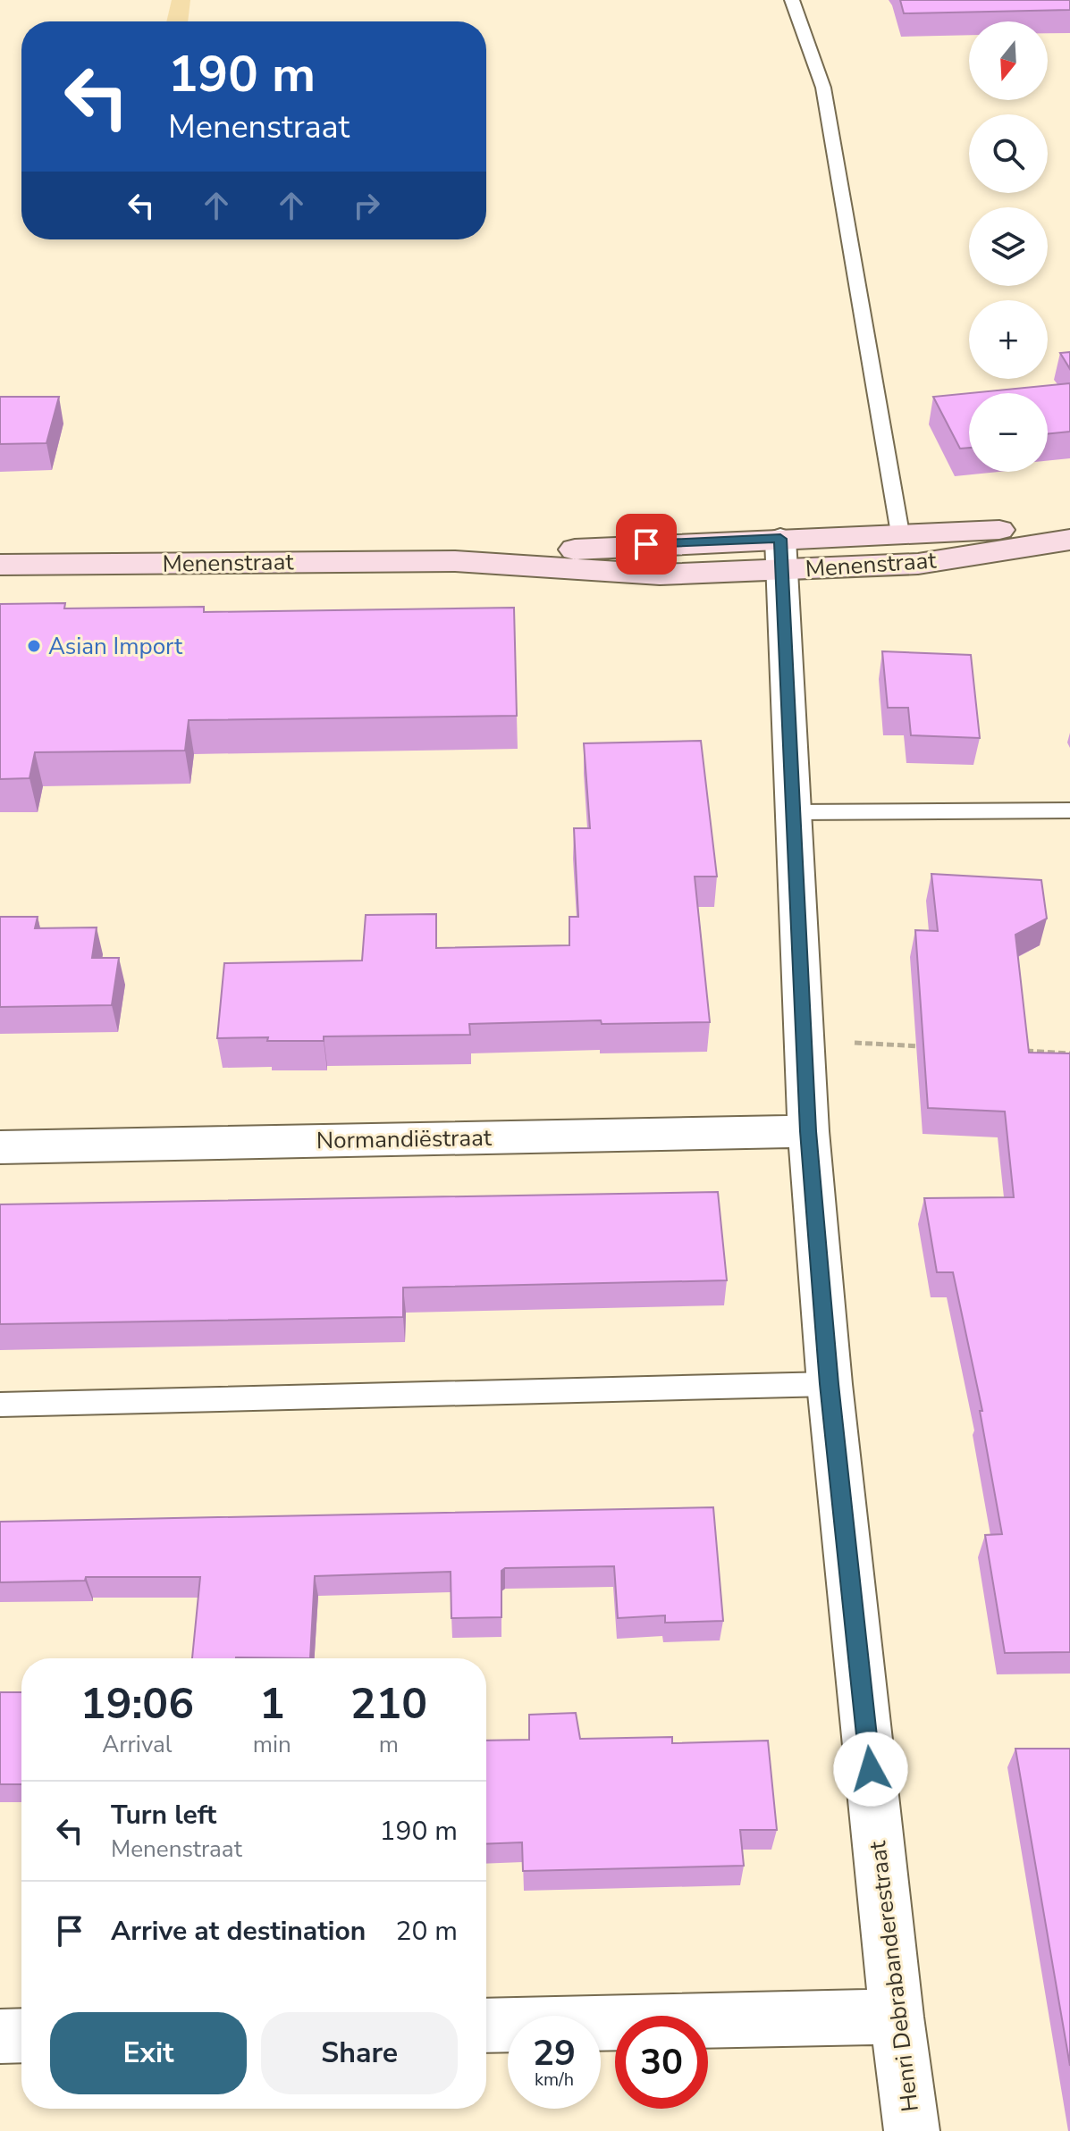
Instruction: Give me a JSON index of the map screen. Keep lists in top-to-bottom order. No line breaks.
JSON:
{"streets":{"main road":["Menenstraat"],"street":["Normandiëstraat","Henri Debrabanderestraat"]},"crossings":[["Menenstraat","Henri Debrabanderestraat"],["Normandiëstraat","Henri Debrabanderestraat"]],"places":["Asian Import"],"north":"bottom","page":{"map_buttons":["+","−"],"turn":["190 m","Menenstraat"],"eta":["19:06","Arrival","1","min","210","m"],"list":[{"name":"Turn left","note":"Menenstraat","value":"190 m"},{"name":"Arrive at destination","value":"20 m"}],"buttons":["Exit","Share"],"speed":"29 km/h","limit":"30"}}
